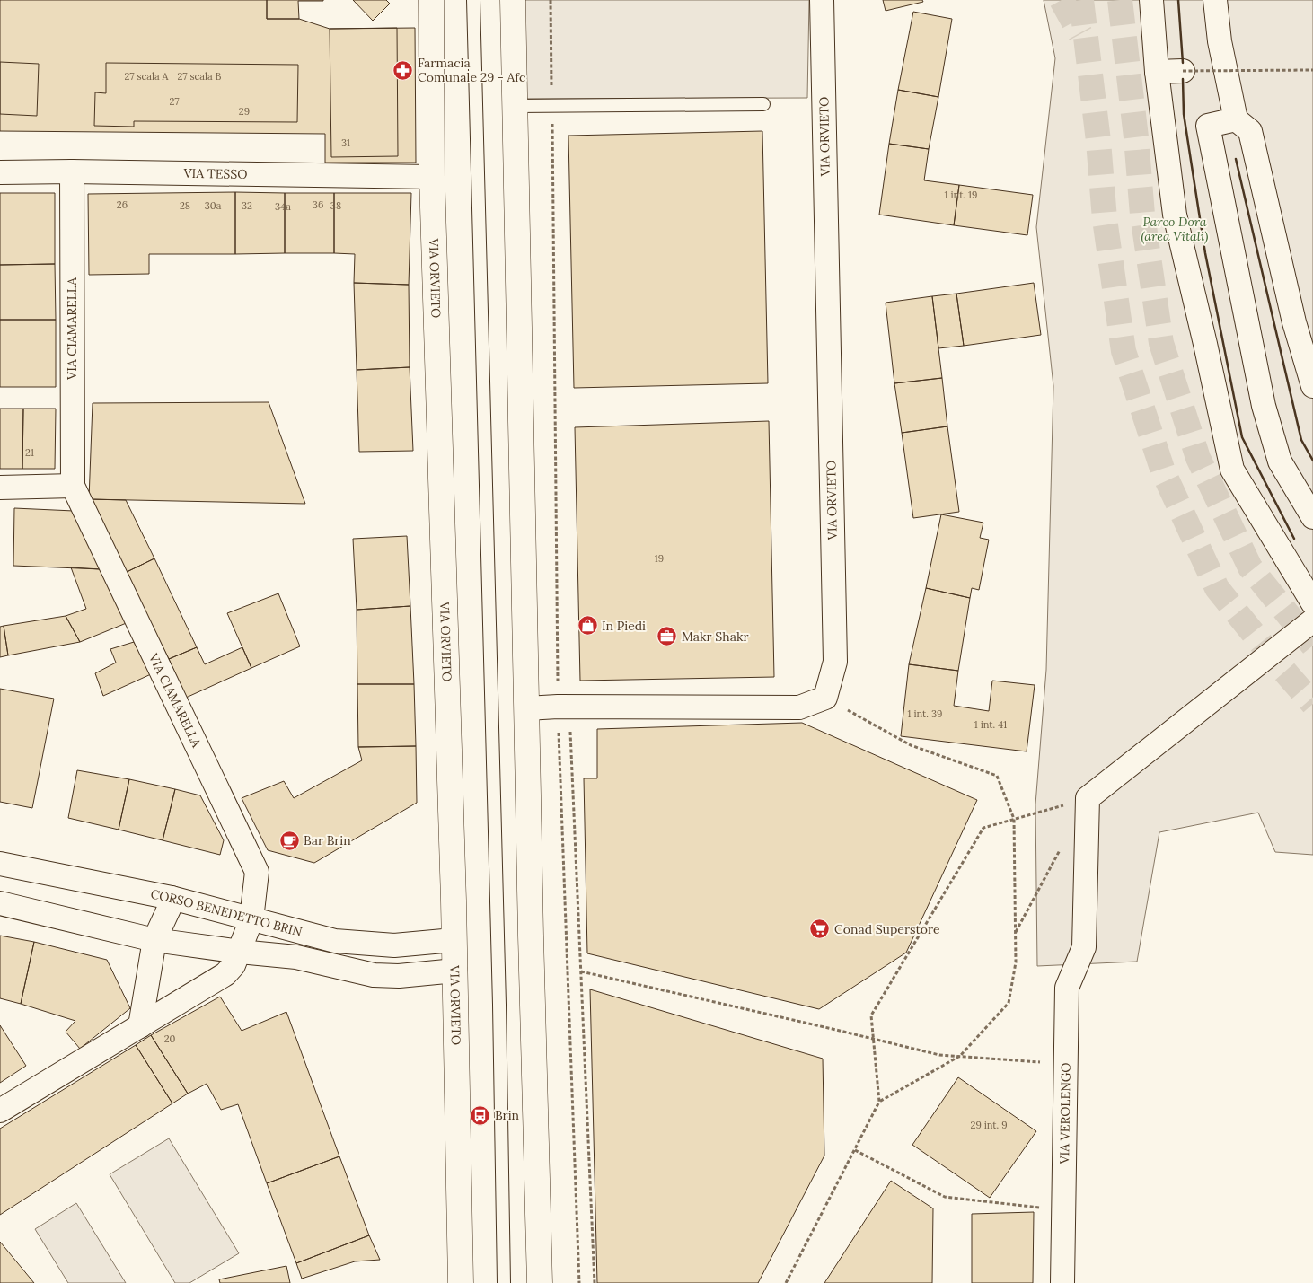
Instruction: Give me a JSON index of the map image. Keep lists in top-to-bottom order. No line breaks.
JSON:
{"streets":{"street":["VIA ORVIETO","VIA TESSO","VIA CIAMARELLA","CORSO BENEDETTO BRIN","VIA VEROLENGO"]},"crossings":[["VIA ORVIETO","VIA TESSO"],["VIA ORVIETO","CORSO BENEDETTO BRIN"],["VIA TESSO","VIA CIAMARELLA"],["VIA CIAMARELLA","CORSO BENEDETTO BRIN"]],"parks":["Parco Dora (area Vitali)"],"places":{"pharmacy":["Farmacia Comunale 29 - Afc"],"shop":["In Piedi"],"office":["Makr Shakr"],"cafe":["Bar Brin"],"supermarket":["Conad Superstore"],"bus stop":["Brin"]},"house_numbers":["27 scala A","27 scala B","27","29","31","1 int. 19","26","36","28","30a","32","38","34a","21","19","1 int. 39","1 int. 41","20","29 int. 9"]}
